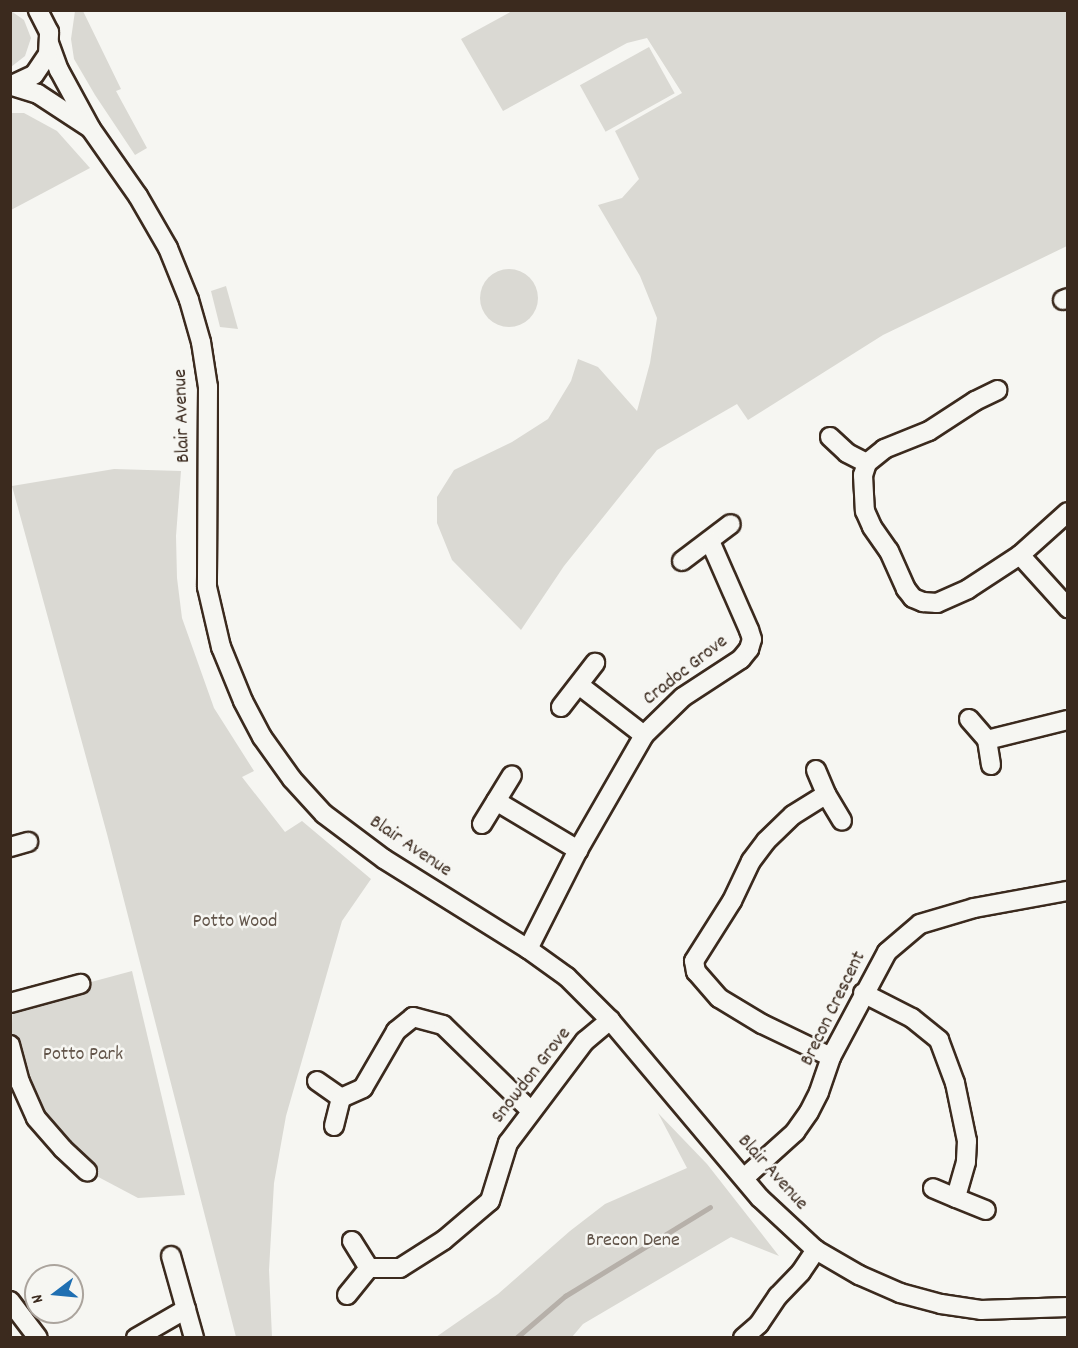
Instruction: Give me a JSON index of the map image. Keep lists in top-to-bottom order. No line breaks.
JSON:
{"streets":{"street":["Blair Avenue","Cradoc Grove","Brecon Crescent","Snowdon Grove"]},"crossings":[["Blair Avenue","Cradoc Grove"],["Blair Avenue","Brecon Crescent"],["Blair Avenue","Snowdon Grove"]],"parks":["Potto Wood","Potto Park","Brecon Dene"],"north":"left"}
